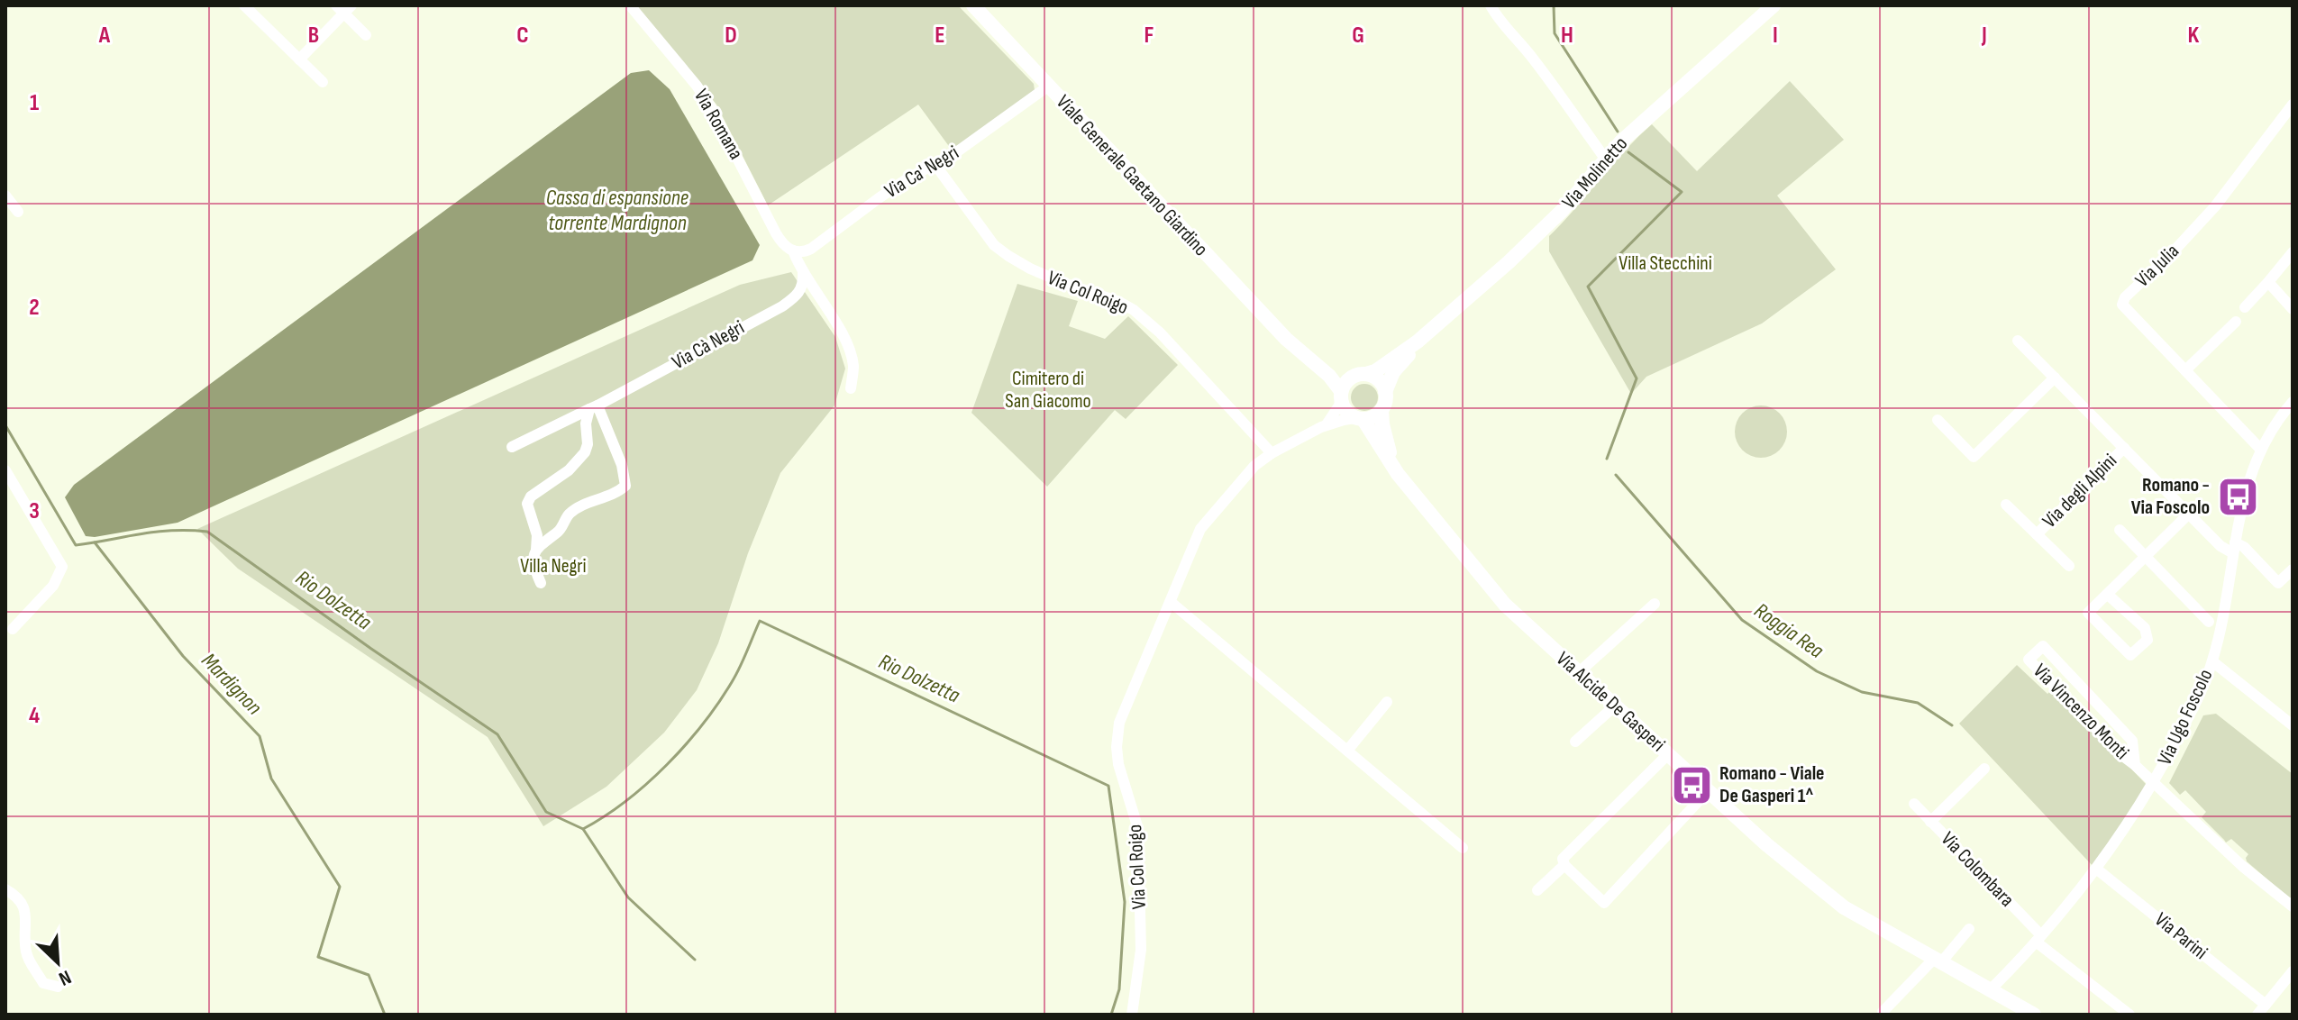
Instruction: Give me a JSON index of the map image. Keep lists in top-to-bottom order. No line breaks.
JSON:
{"streets":{"main road":["Via Molinetto","Viale Generale Gaetano Giardino","Via Alcide De Gasperi"],"street":["Via Romana","Via Ca' Negri","Via Julia","Via Col Roigo","Via Cà Negri","Via degli Alpini","Via Vincenzo Monti","Via Ugo Foscolo","Via Colombara","Via Parini"]},"crossings":[["Via Romana","Via Ca' Negri"],["Via Ca' Negri","Viale Generale Gaetano Giardino"],["Via Ca' Negri","Via Col Roigo"],["Via Molinetto","Viale Generale Gaetano Giardino"],["Via Molinetto","Via Col Roigo"],["Via Molinetto","Via Alcide De Gasperi"],["Viale Generale Gaetano Giardino","Via Col Roigo"],["Viale Generale Gaetano Giardino","Via Alcide De Gasperi"],["Via Julia","Via Ugo Foscolo"],["Via Col Roigo","Via Alcide De Gasperi"],["Via degli Alpini","Via Ugo Foscolo"],["Via Alcide De Gasperi","Via Ugo Foscolo"],["Via Vincenzo Monti","Via Ugo Foscolo"],["Via Ugo Foscolo","Via Colombara"],["Via Ugo Foscolo","Via Parini"]],"water":["Cassa di espansione torrente Mardignon","Rio Dolzetta","Roggia Rea","Mardignon"],"parks":["Villa Stecchini","Cimitero di San Giacomo","Villa Negri"],"places":{"bus stop":["Romano - Via Foscolo","Romano - Viale De Gasperi 1^"]},"north":"bottom right","grid":{"columns":["A","B","C","D","E","F","G","H","I","J","K"],"rows":["1","2","3","4"]}}
